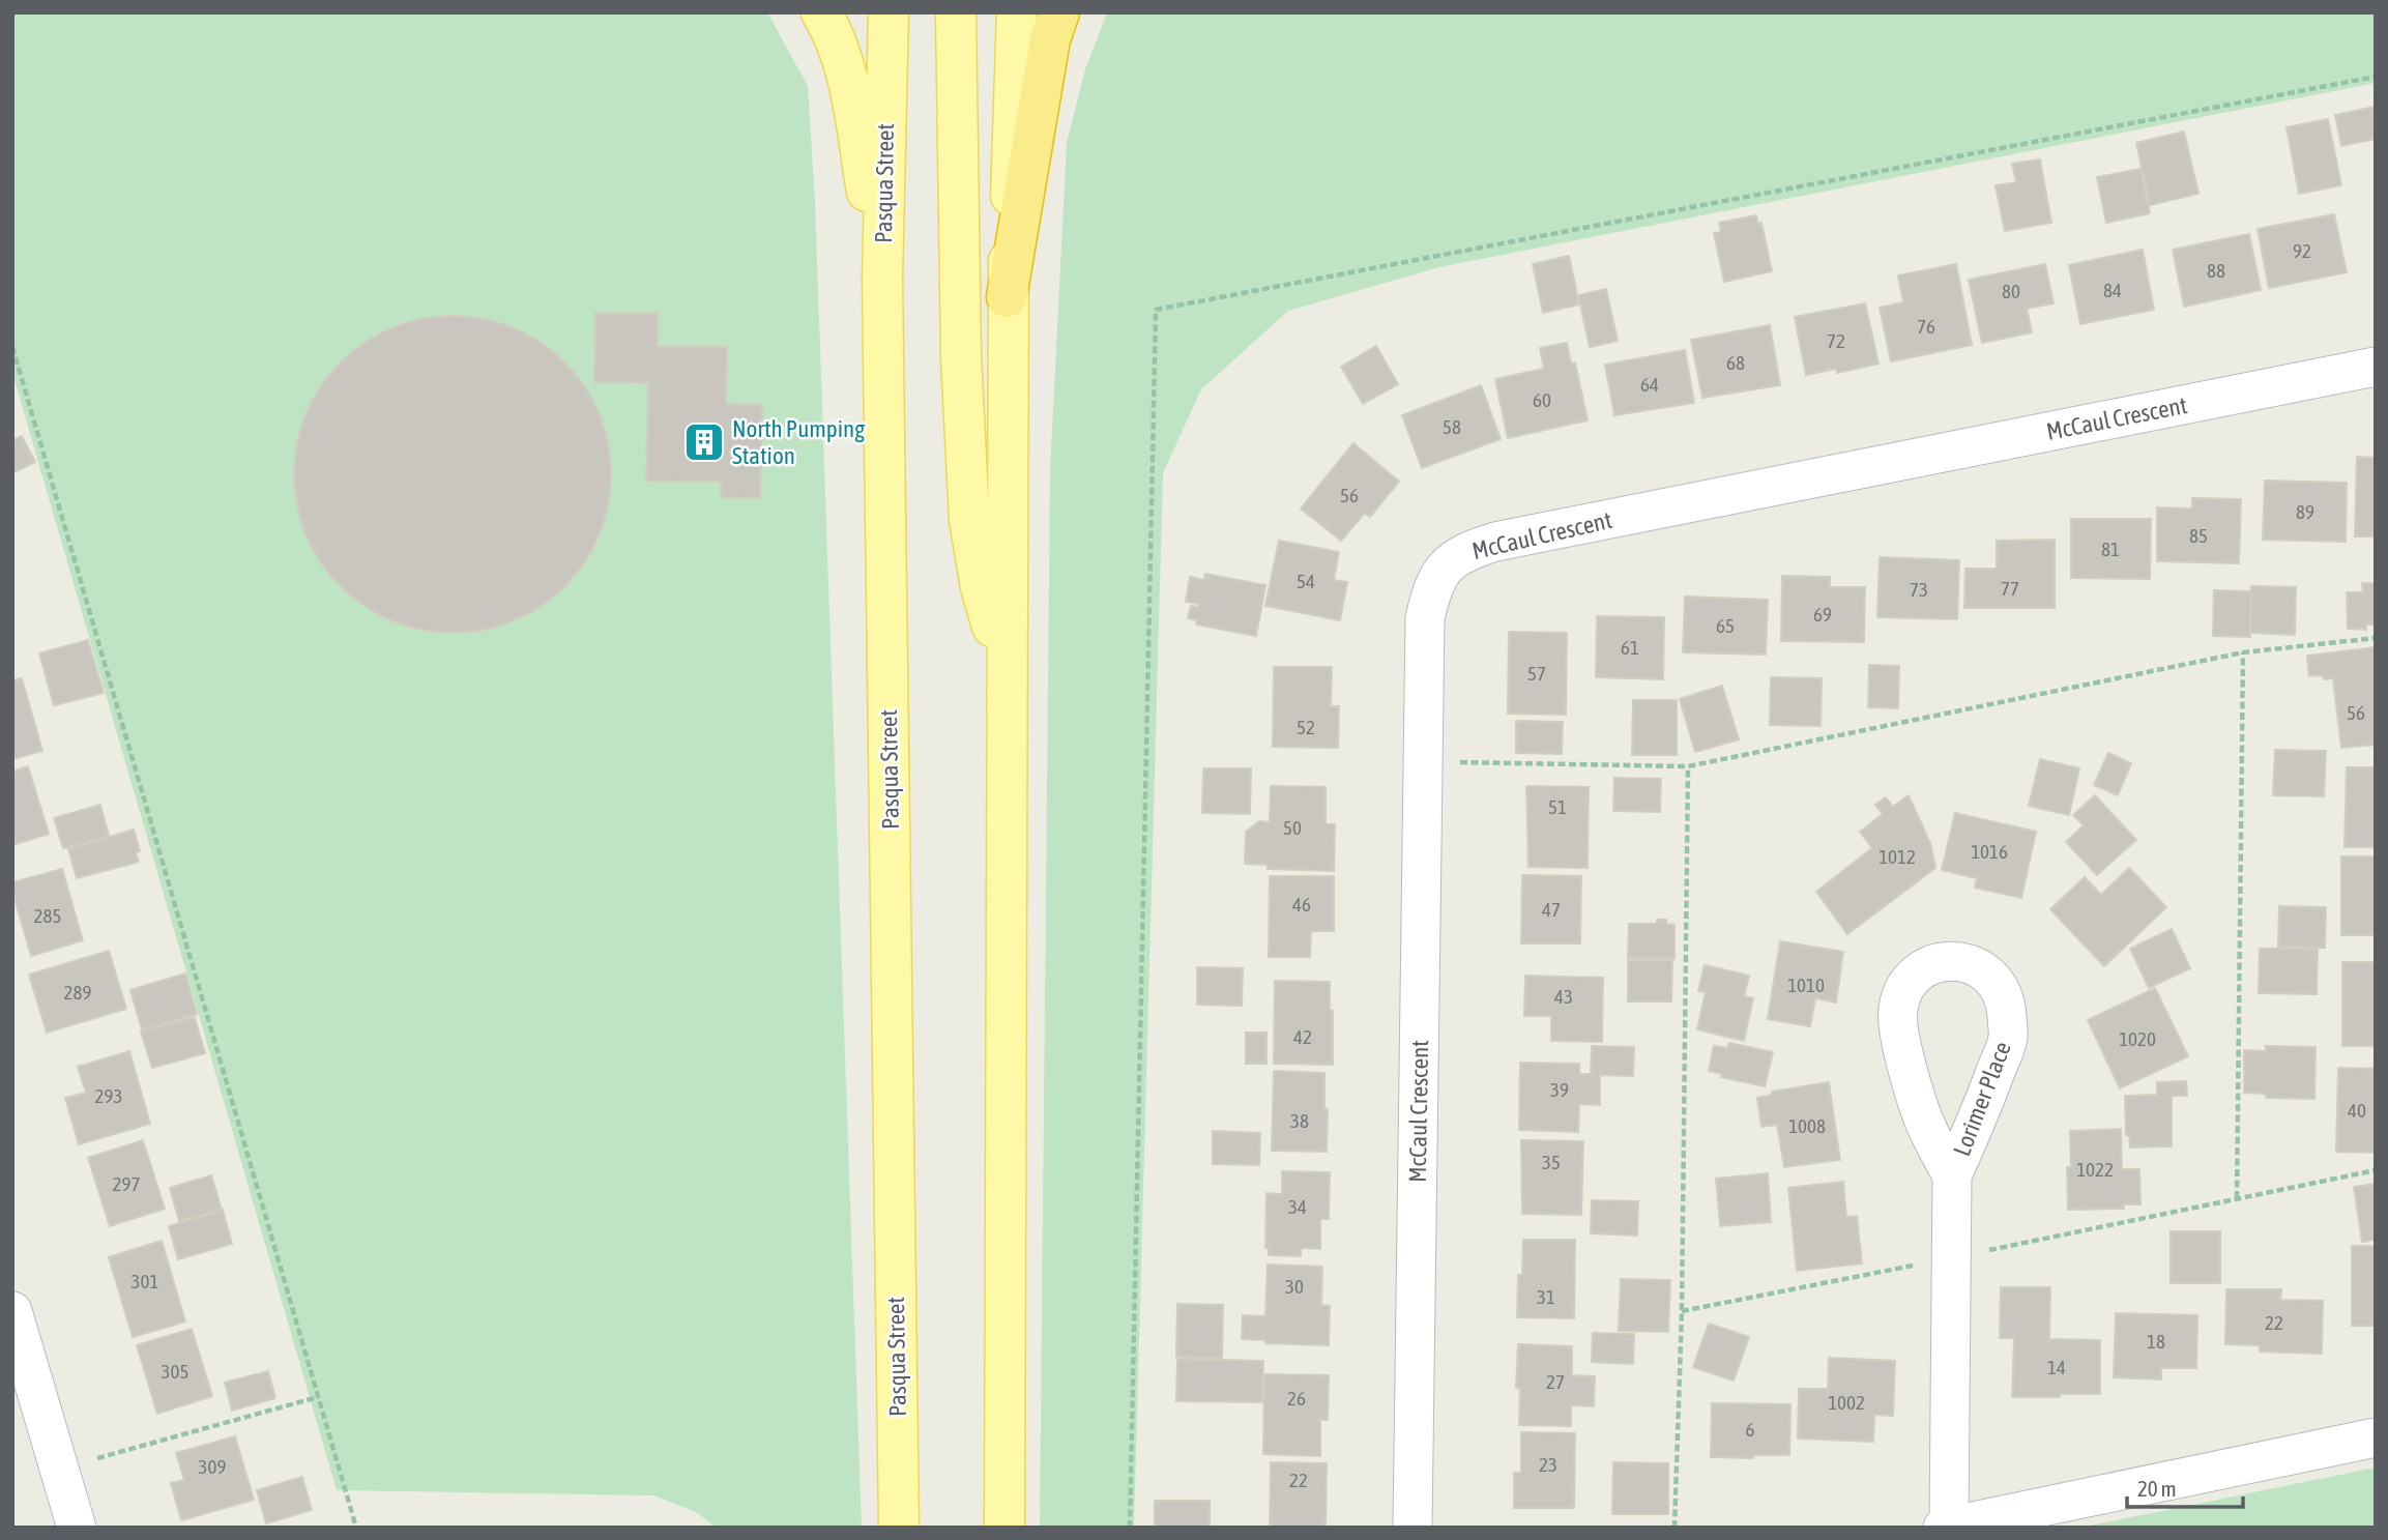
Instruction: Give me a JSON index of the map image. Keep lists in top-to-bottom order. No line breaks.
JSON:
{"streets":{"main road":["Pasqua Street"],"street":["McCaul Crescent","Lorimer Place"]},"places":{"building":["North Pumping Station"]},"house_numbers":["92","88","84","80","76","72","68","64","60","58","56","89","85","81","54","77","73","69","65","61","57","56","52","51","50","1016","1012","46","47","285","1010","289","43","42","1020","39","293","40","38","1008","35","1022","297","34","301","30","31","22","18","14","305","27","26","1002","6","23","309","22"],"scale_bar":"20 m"}
